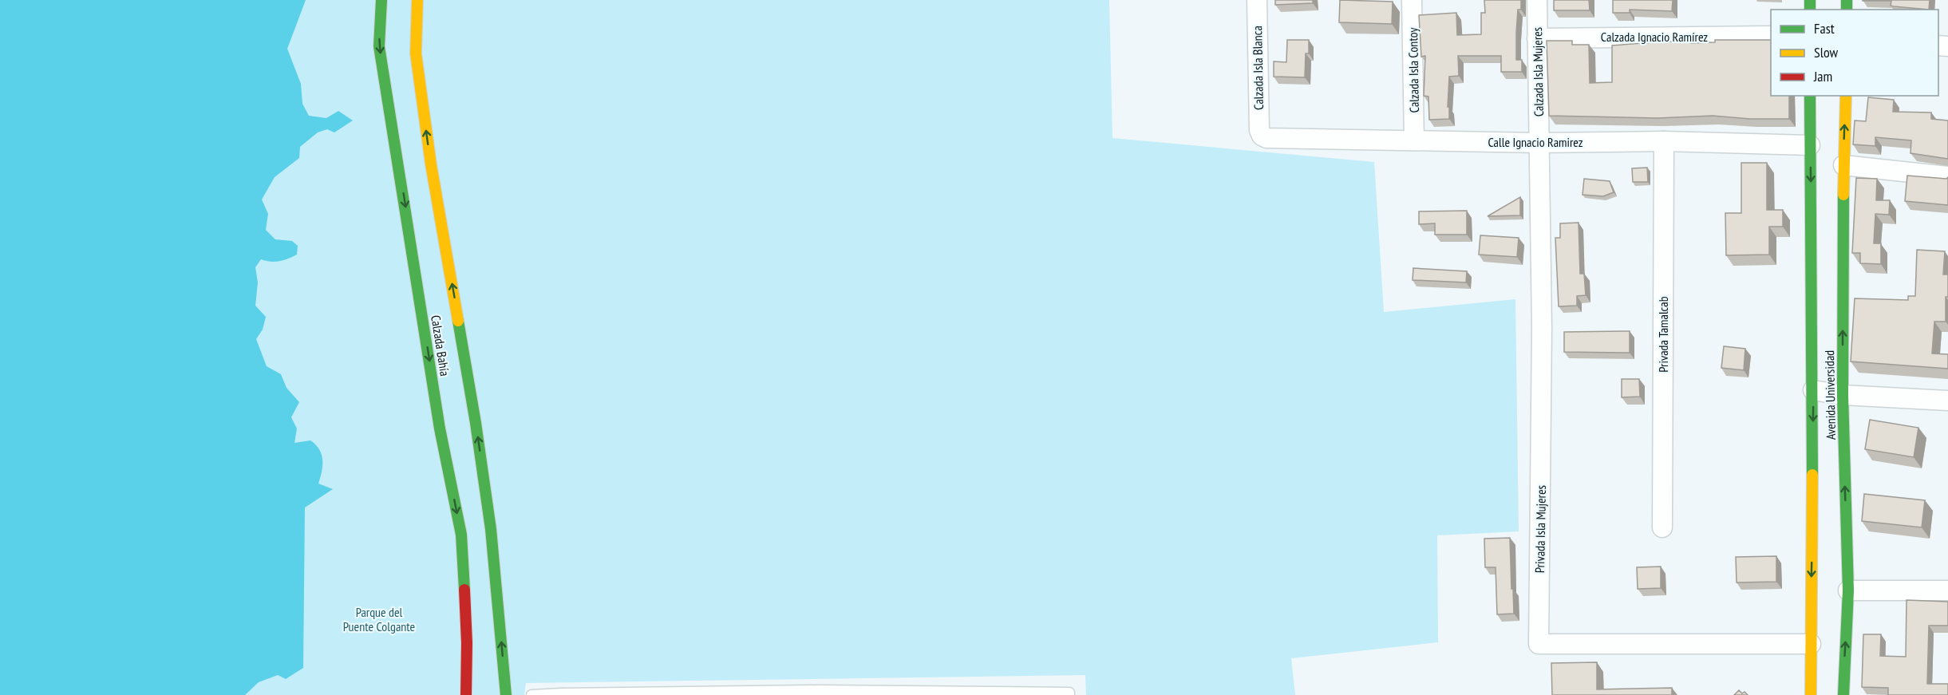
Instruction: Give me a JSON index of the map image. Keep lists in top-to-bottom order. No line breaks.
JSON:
{"streets":{"main road":["Calzada Bahía","Avenida Universidad"],"street":["Calzada Ignacio Ramírez","Calzada Isla Blanca","Calzada Isla Contoy","Calzada Isla Mujeres","Calle Ignacio Ramirez","Privada Tamalcab","Privada Isla Mujeres"]},"crossings":[["Calzada Ignacio Ramírez","Calzada Isla Mujeres"],["Calzada Isla Blanca","Calle Ignacio Ramirez"],["Calzada Isla Contoy","Calle Ignacio Ramirez"],["Calzada Isla Mujeres","Calle Ignacio Ramirez"],["Calzada Isla Mujeres","Privada Isla Mujeres"],["Calle Ignacio Ramirez","Privada Tamalcab"],["Calle Ignacio Ramirez","Avenida Universidad"],["Calle Ignacio Ramirez","Privada Isla Mujeres"],["Avenida Universidad","Privada Isla Mujeres"]],"parks":["Parque del Puente Colgante"],"legend":["Fast","Slow","Jam"]}
